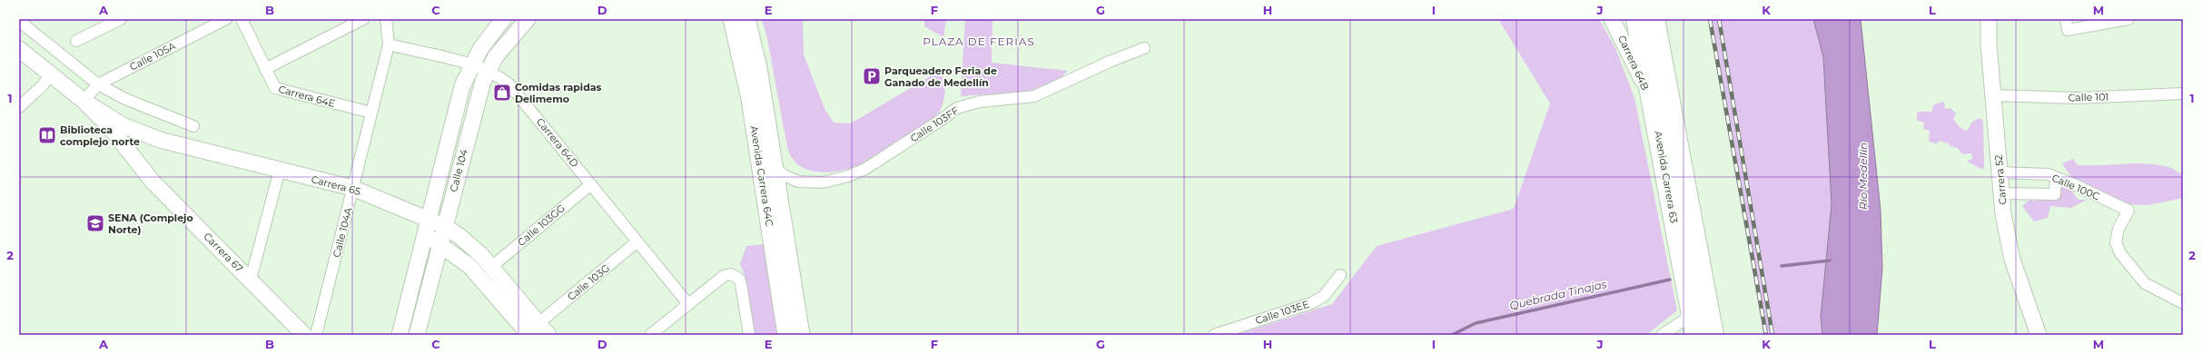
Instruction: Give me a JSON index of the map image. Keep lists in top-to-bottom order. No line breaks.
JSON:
{"streets":{"highway":["Avenida Carrera 63"],"main road":["Carrera 64B","Calle 104","Avenida Carrera 64C","Carrera 52","Carrera 65","Carrera 67"],"street":["Calle 105A","Carrera 64E","Calle 101","Calle 103FF","Carrera 64D","Calle 100C","Calle 103GG","Calle 104A","Calle 103G","Calle 103EE"]},"crossings":[["Calle 105A","Carrera 65"],["Calle 105A","Carrera 67"],["Carrera 64B","Avenida Carrera 63"],["Carrera 64E","Calle 104A"],["Calle 101","Carrera 52"],["Calle 103FF","Avenida Carrera 64C"],["Carrera 64D","Calle 104"],["Carrera 64D","Calle 103GG"],["Carrera 64D","Calle 104A"],["Carrera 64D","Calle 103G"],["Calle 104","Carrera 65"],["Carrera 52","Calle 100C"],["Carrera 65","Calle 103GG"],["Carrera 65","Calle 104A"],["Carrera 65","Carrera 67"],["Carrera 65","Calle 103G"]],"districts":["PLAZA DE FERIAS"],"water":["Río Medellín","Quebrada Tinajas"],"places":{"parking":["Parqueadero Feria de Ganado de Medellín"],"shop":["Comidas rapidas Delimemo"],"library":["Biblioteca complejo norte"],"school or university":["SENA (Complejo Norte)"]},"grid":{"columns":["A","B","C","D","E","F","G","H","I","J","K","L","M"],"rows":["1","2"]}}
